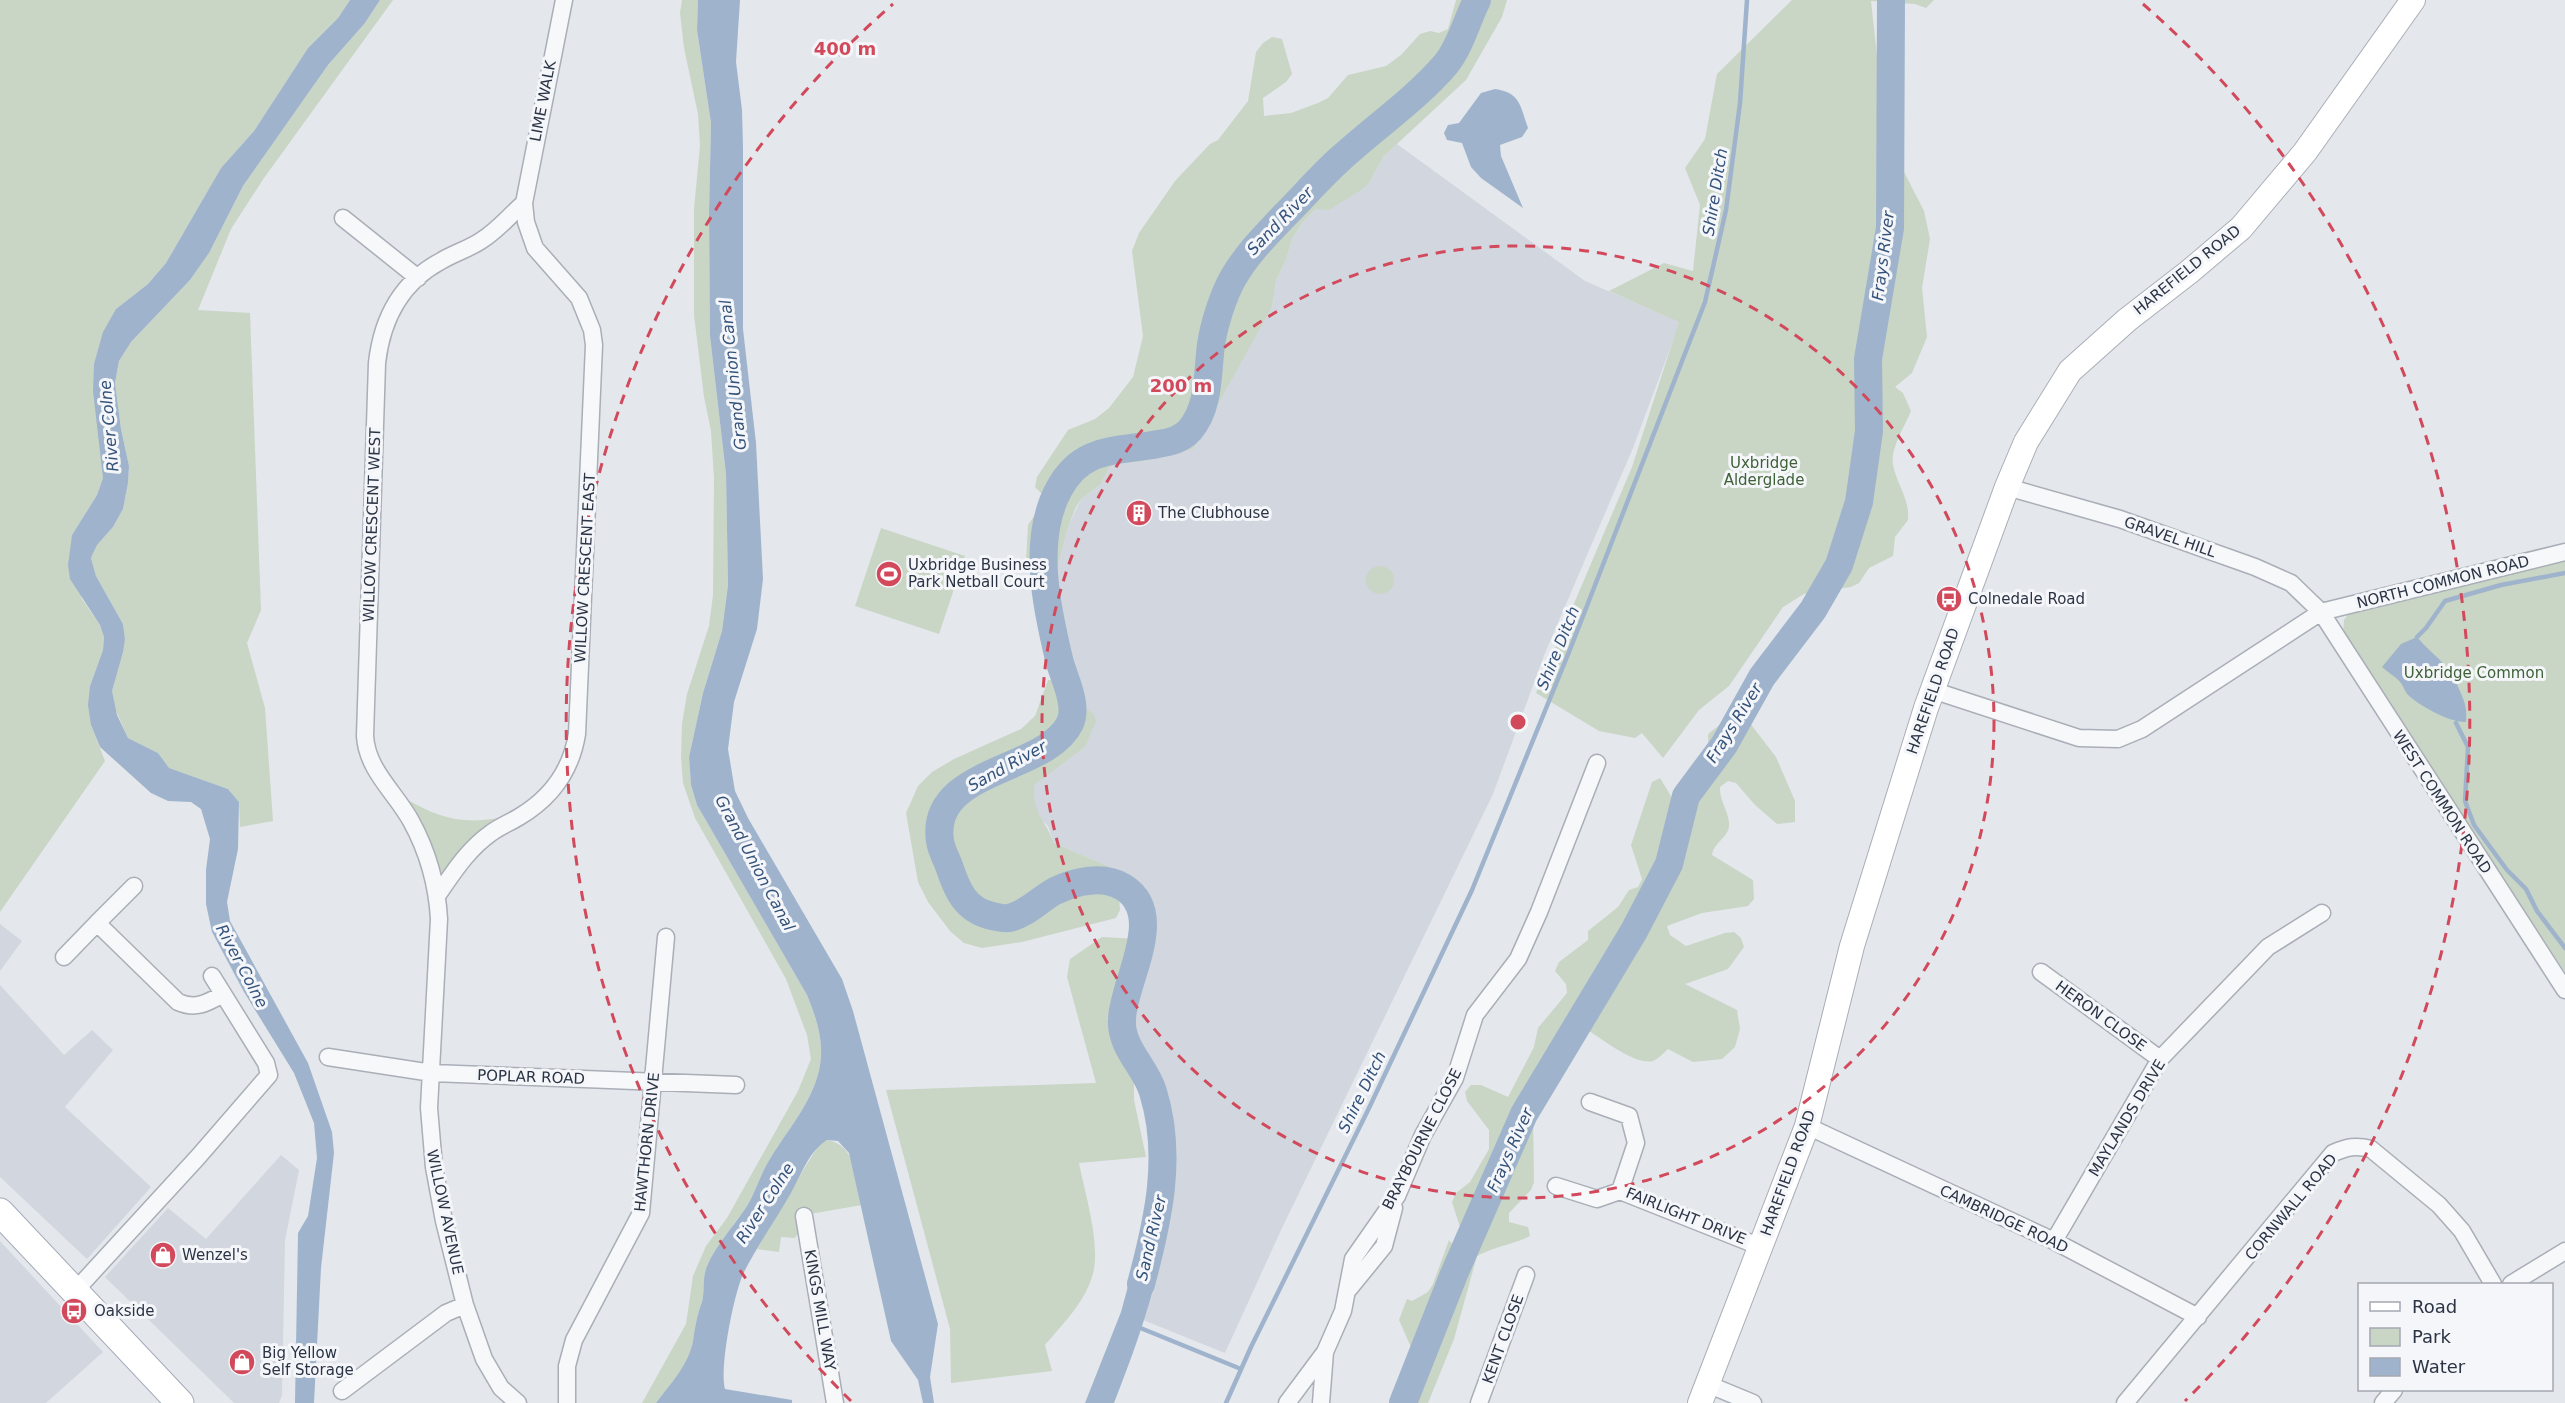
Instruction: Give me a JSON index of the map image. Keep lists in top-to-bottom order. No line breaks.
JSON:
{"streets":{"main road":["HAREFIELD ROAD"],"street":["LIME WALK","WILLOW CRESCENT WEST","GRAVEL HILL","WILLOW CRESCENT EAST","NORTH COMMON ROAD","WEST COMMON ROAD","HERON CLOSE","POPLAR ROAD","MAYLANDS DRIVE","BRAYBOURNE CLOSE","HAWTHORN DRIVE","CORNWALL ROAD","WILLOW AVENUE","FAIRLIGHT DRIVE","CAMBRIDGE ROAD","KINGS MILL WAY","KENT CLOSE"]},"crossings":[["LIME WALK","WILLOW CRESCENT WEST"],["LIME WALK","WILLOW CRESCENT EAST"],["HAREFIELD ROAD","GRAVEL HILL"],["HAREFIELD ROAD","FAIRLIGHT DRIVE"],["HAREFIELD ROAD","CAMBRIDGE ROAD"],["WILLOW CRESCENT WEST","WILLOW CRESCENT EAST"],["WILLOW CRESCENT WEST","WILLOW AVENUE"],["GRAVEL HILL","NORTH COMMON ROAD"],["GRAVEL HILL","WEST COMMON ROAD"],["WILLOW CRESCENT EAST","WILLOW AVENUE"],["NORTH COMMON ROAD","WEST COMMON ROAD"],["HERON CLOSE","MAYLANDS DRIVE"],["POPLAR ROAD","HAWTHORN DRIVE"],["POPLAR ROAD","WILLOW AVENUE"],["MAYLANDS DRIVE","CAMBRIDGE ROAD"],["CORNWALL ROAD","CAMBRIDGE ROAD"]],"water":["Shire Ditch","Sand River","Frays River","Grand Union Canal","River Colne"],"parks":["Uxbridge Alderglade","Uxbridge Common"],"places":{"building":["The Clubhouse"],"sports":["Uxbridge Business Park Netball Court"],"bus stop":["Colnedale Road","Oakside"],"shop":["Wenzel's","Big Yellow Self Storage"]},"legend":["Road","Park","Water"],"rings":["400 m","200 m"]}
